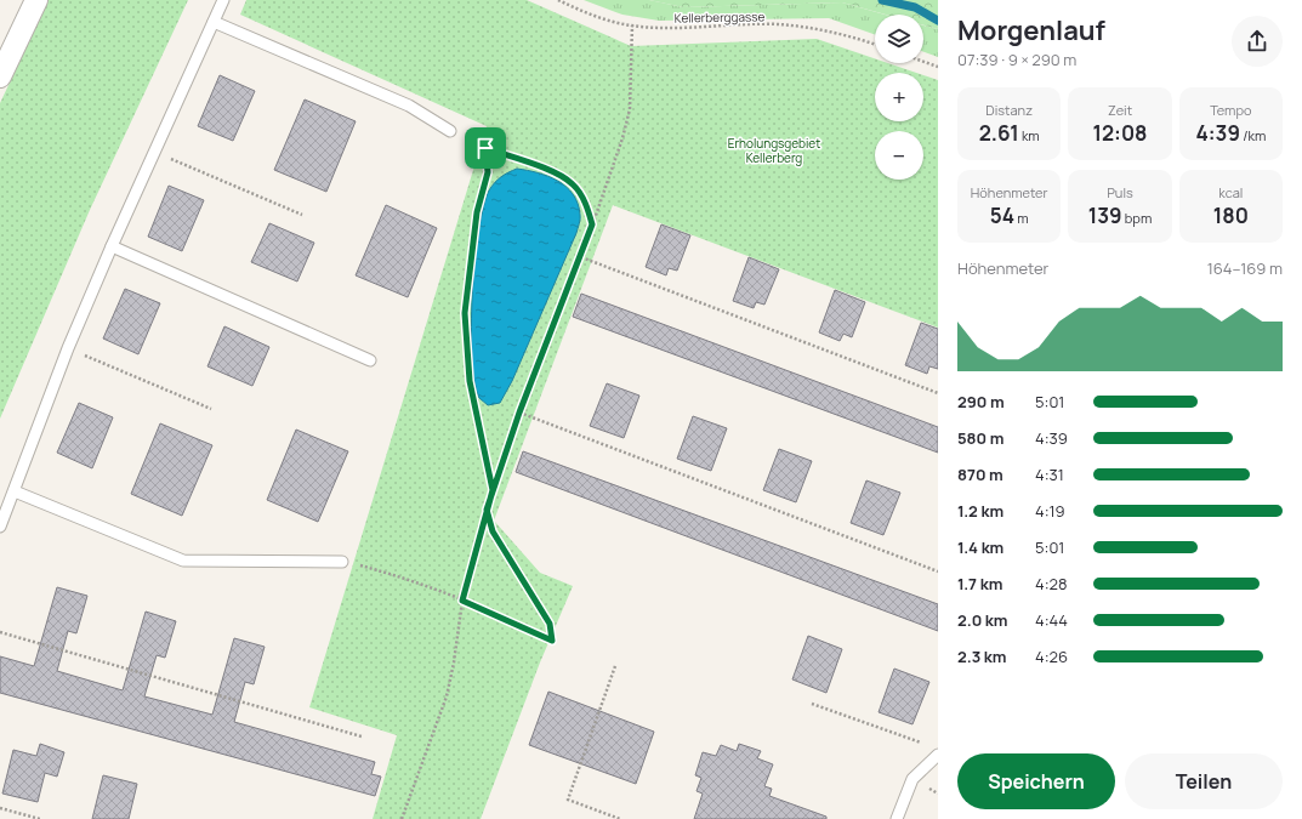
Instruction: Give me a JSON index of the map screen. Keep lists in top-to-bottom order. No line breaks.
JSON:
{"streets":{"path":["Kellerberggasse"]},"parks":["Erholungsgebiet Kellerberg"],"page":{"heading":["Morgenlauf","07:39 · 9 × 290 m"],"map_buttons":["+","−"],"stats":[["Distanz","2.61 km"],["Zeit","12:08"],["Tempo","4:39 /km"],["Höhenmeter","54 m"],["Puls","139 bpm"],["kcal","180"]],"chart":["Höhenmeter","164–169 m"],"list":[{"name":"290 m","note":"5:01"},{"name":"580 m","note":"4:39"},{"name":"870 m","note":"4:31"},{"name":"1.2 km","note":"4:19"},{"name":"1.4 km","note":"5:01"},{"name":"1.7 km","note":"4:28"},{"name":"2.0 km","note":"4:44"},{"name":"2.3 km","note":"4:26"}],"buttons":["Speichern","Teilen"]}}
